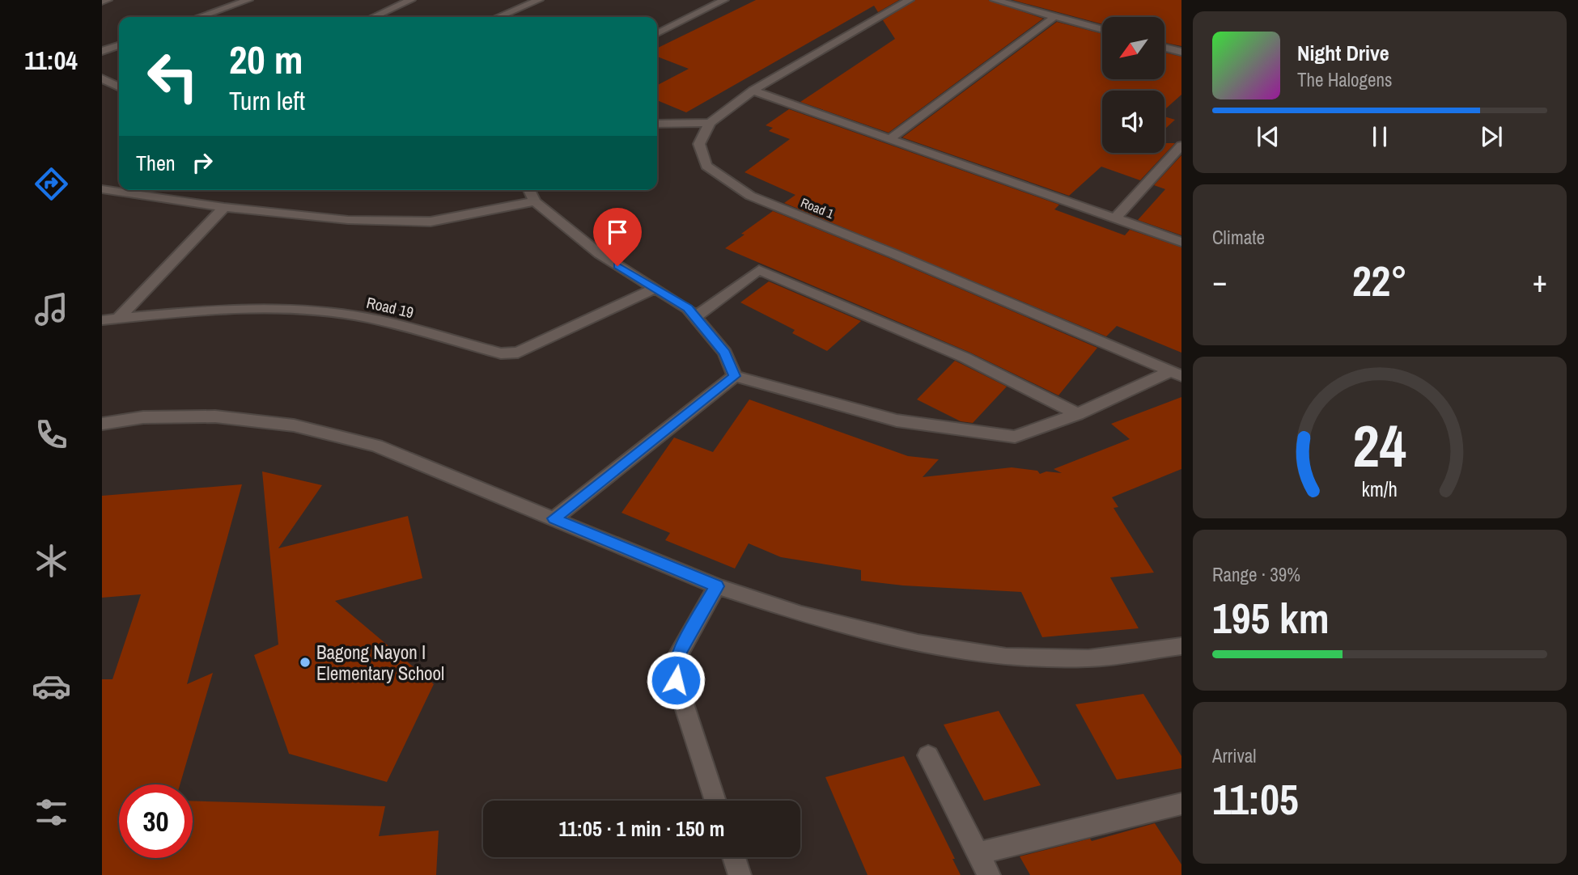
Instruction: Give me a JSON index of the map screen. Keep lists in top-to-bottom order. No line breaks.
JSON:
{"streets":{"street":["Road 1","Road 19"]},"places":["Bagong Nayon I Elementary School"],"north":"bottom left","page":{"tabs":"11:04","turn":["20 m","Turn left"],"song":["Night Drive","The Halogens"],"then":"Then","tile":["Climate",["Range · 39%","195 km"],["Arrival","11:05"]],"heat":["−","22°","+"],"limit":"30","trip":"11:05 · 1 min · 150 m","gauge":["24","km/h"]}}
